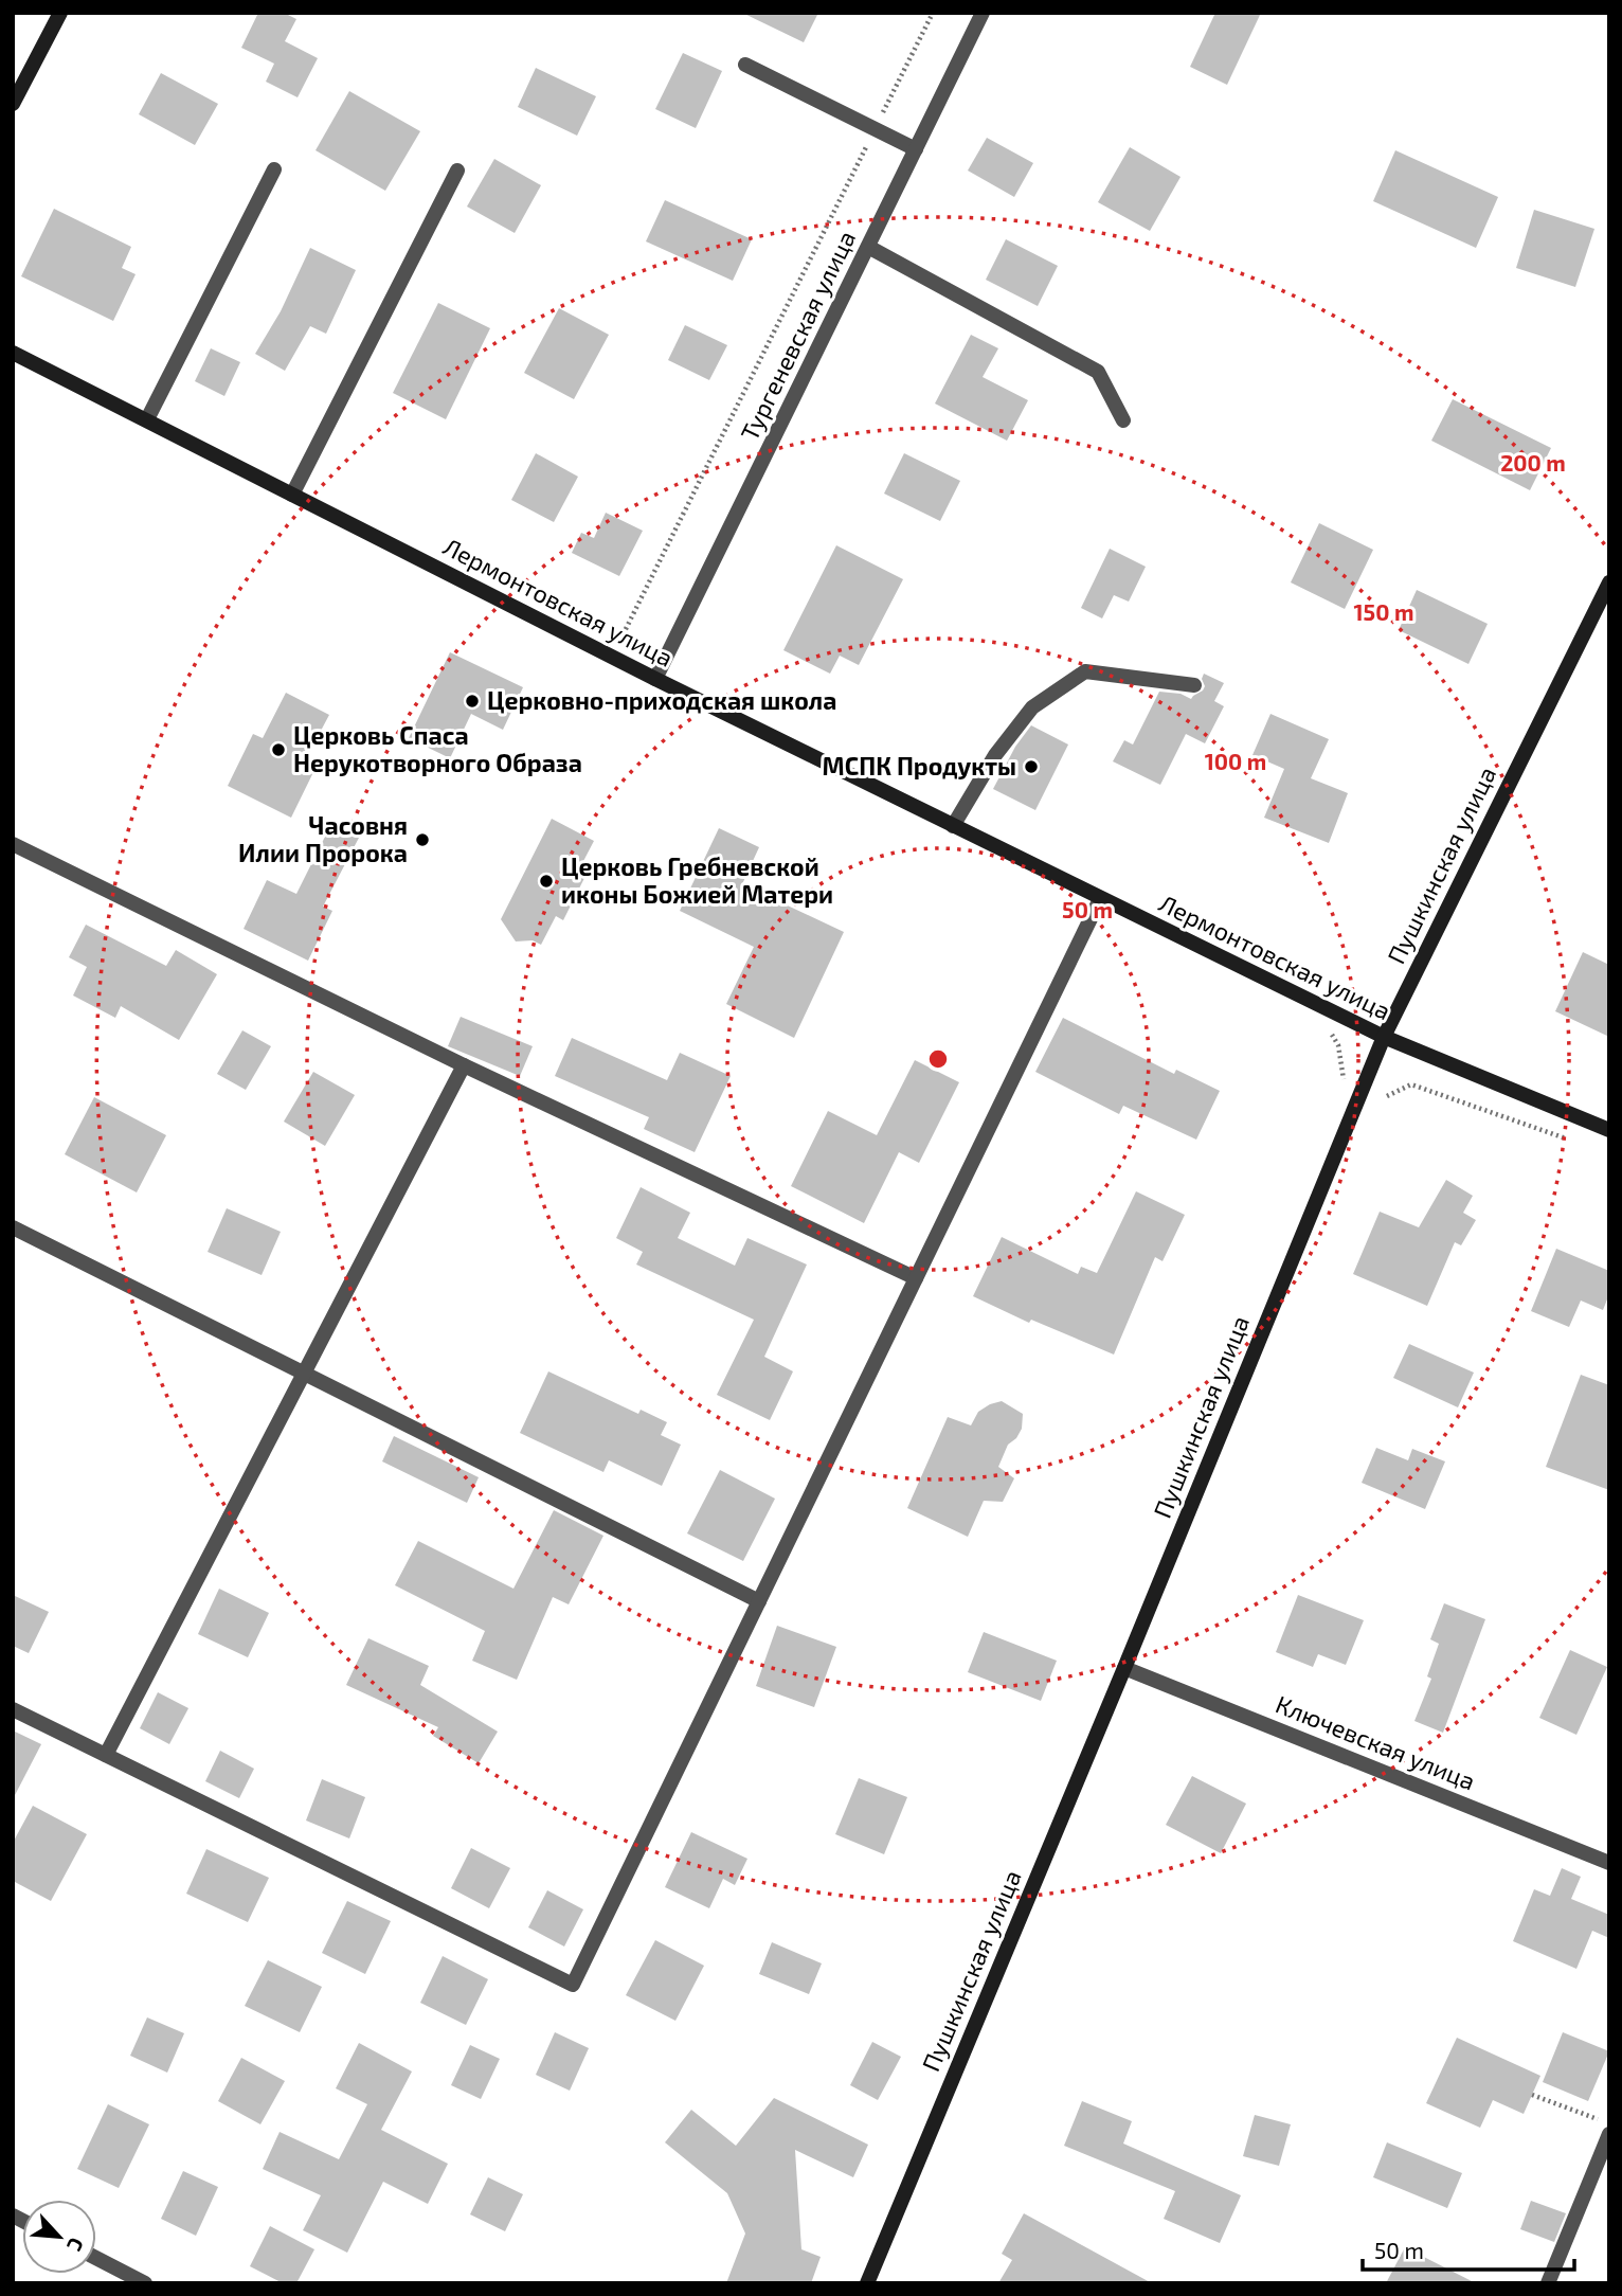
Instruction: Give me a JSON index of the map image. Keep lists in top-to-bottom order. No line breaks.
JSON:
{"streets":{"street":["Тургеневская улица","Лермонтовская улица","Пушкинская улица","Ключевская улица"]},"crossings":[["Тургеневская улица","Лермонтовская улица"],["Лермонтовская улица","Пушкинская улица"],["Пушкинская улица","Ключевская улица"]],"places":["Церковно-приходская школа","Церковь Спаса Нерукотворного Образа","МСПК Продукты","Часовня Илии Пророка","Церковь Гребневской иконы Божией Матери"],"scale_bar":"50 m","north":"bottom right","rings":["200 m","150 m","100 m","50 m"]}
